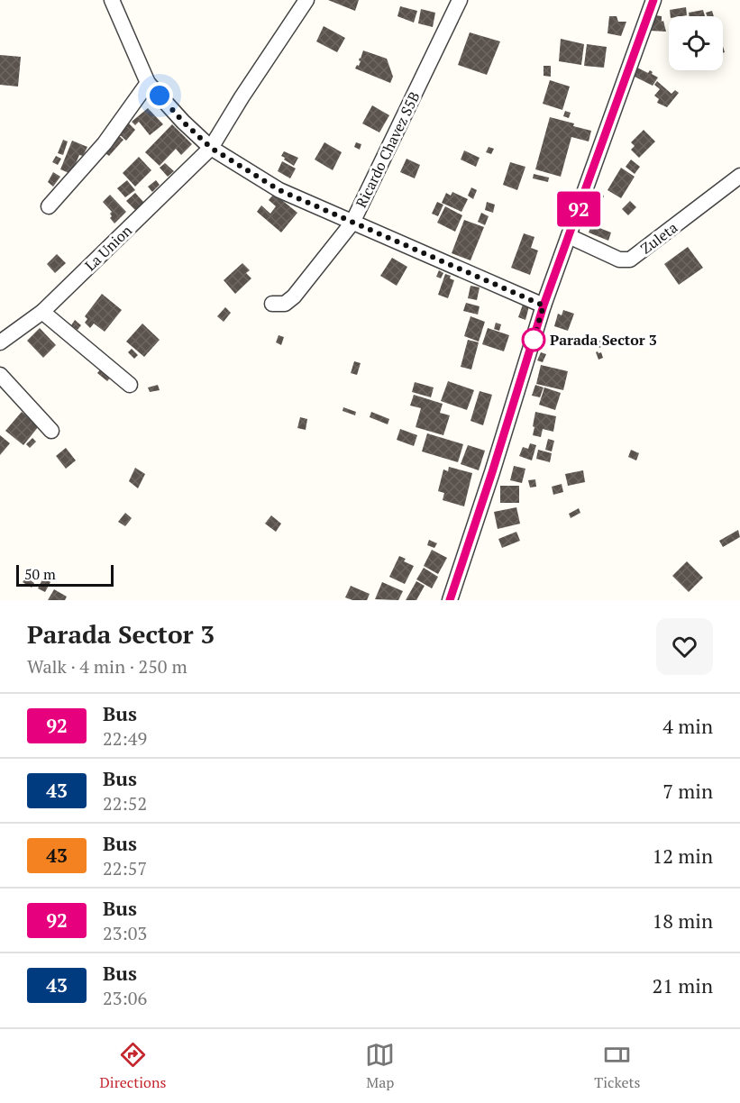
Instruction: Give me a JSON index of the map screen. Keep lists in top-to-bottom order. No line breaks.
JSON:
{"streets":{"street":["Ricardo Chavez S5B","Zuleta","La Union"]},"places":["Parada Sector 3"],"lines":["bus line 92"],"scale_bar":"50 m","page":{"on_map":"92","scale":"50 m","heading":["Parada Sector 3","Walk · 4 min · 250 m"],"list":[{"mark":"92","name":"Bus","note":"22:49","value":"4 min"},{"mark":"43","name":"Bus","note":"22:52","value":"7 min"},{"mark":"43","name":"Bus","note":"22:57","value":"12 min"},{"mark":"92","name":"Bus","note":"23:03","value":"18 min"},{"mark":"43","name":"Bus","note":"23:06","value":"21 min"}],"tabs":["Directions","Map","Tickets"]}}
